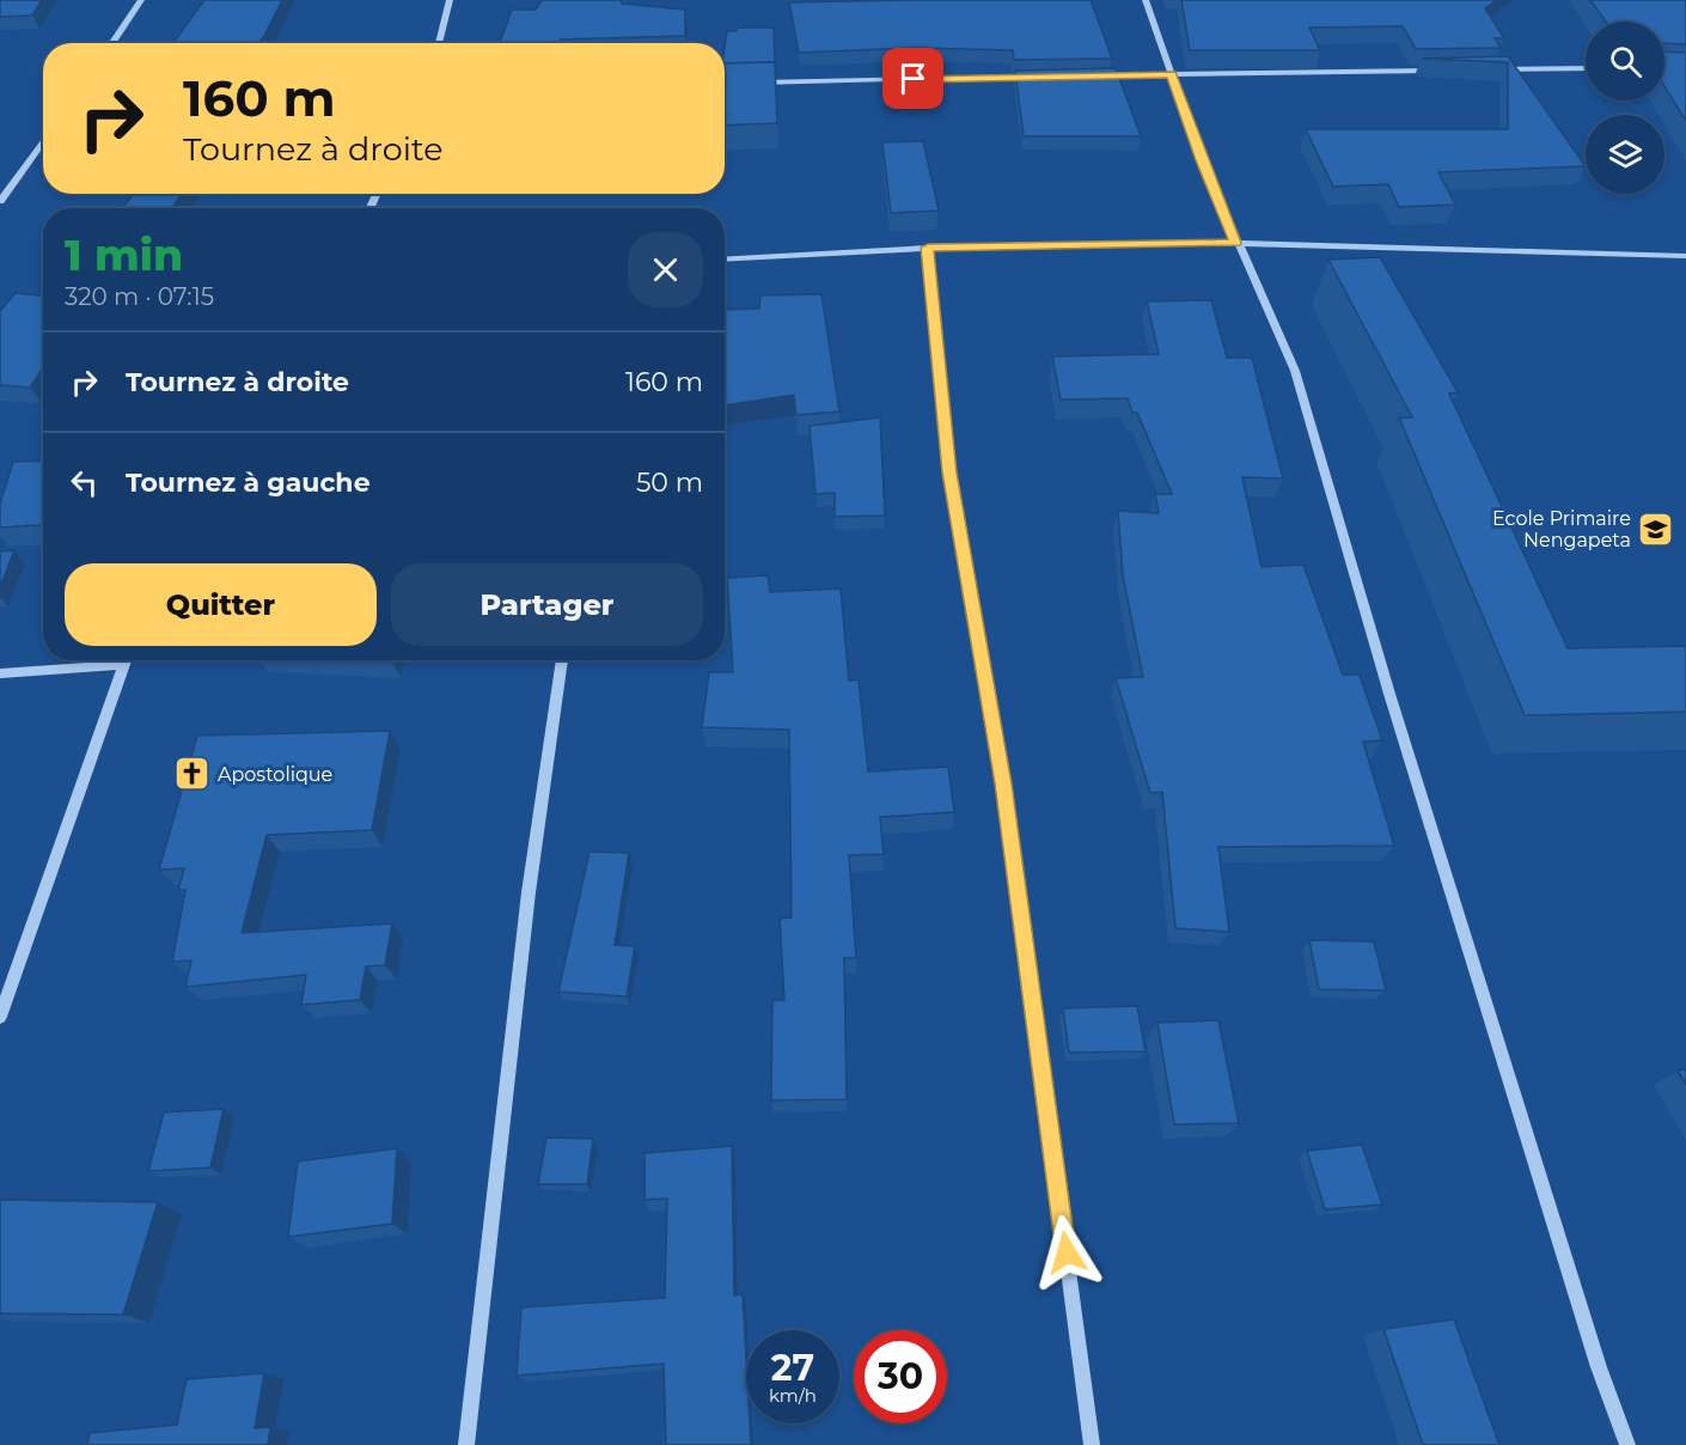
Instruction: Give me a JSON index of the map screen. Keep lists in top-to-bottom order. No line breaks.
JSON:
{"places":{"school or university":["Ecole Primaire Nengapeta"],"church":["Apostolique"]},"page":{"turn":["160 m","Tournez à droite"],"heading":["1 min","320 m · 07:15"],"list":[{"name":"Tournez à droite","value":"160 m"},{"name":"Tournez à gauche","value":"50 m"}],"buttons":["Quitter","Partager"],"speed":"27 km/h","limit":"30"}}
